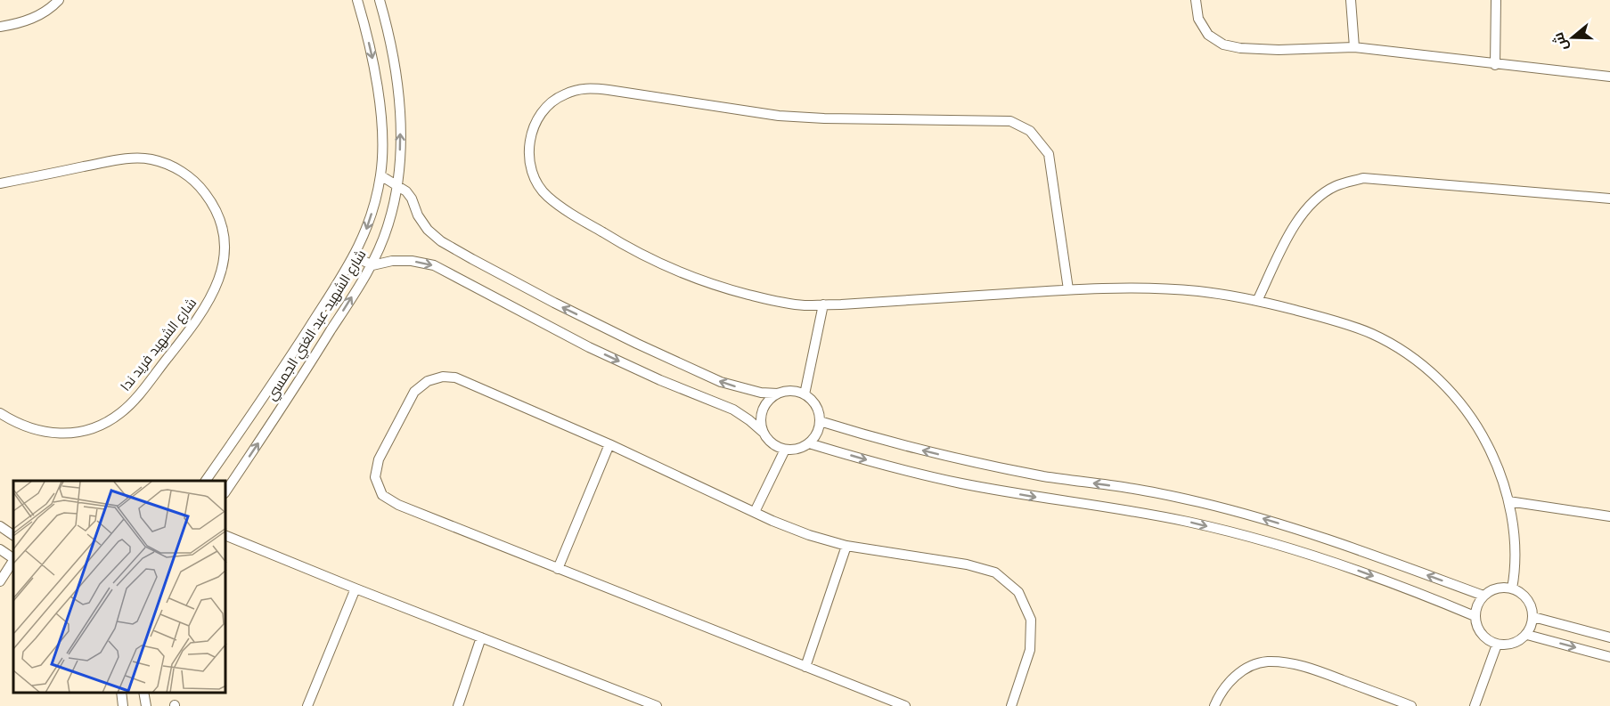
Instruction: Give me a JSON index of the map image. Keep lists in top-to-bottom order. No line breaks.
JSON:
{"streets":{"street":["شارع الشهيد عبد الغني الجمسي","شارع الشهيد فريد ندا"]},"north":"left"}
